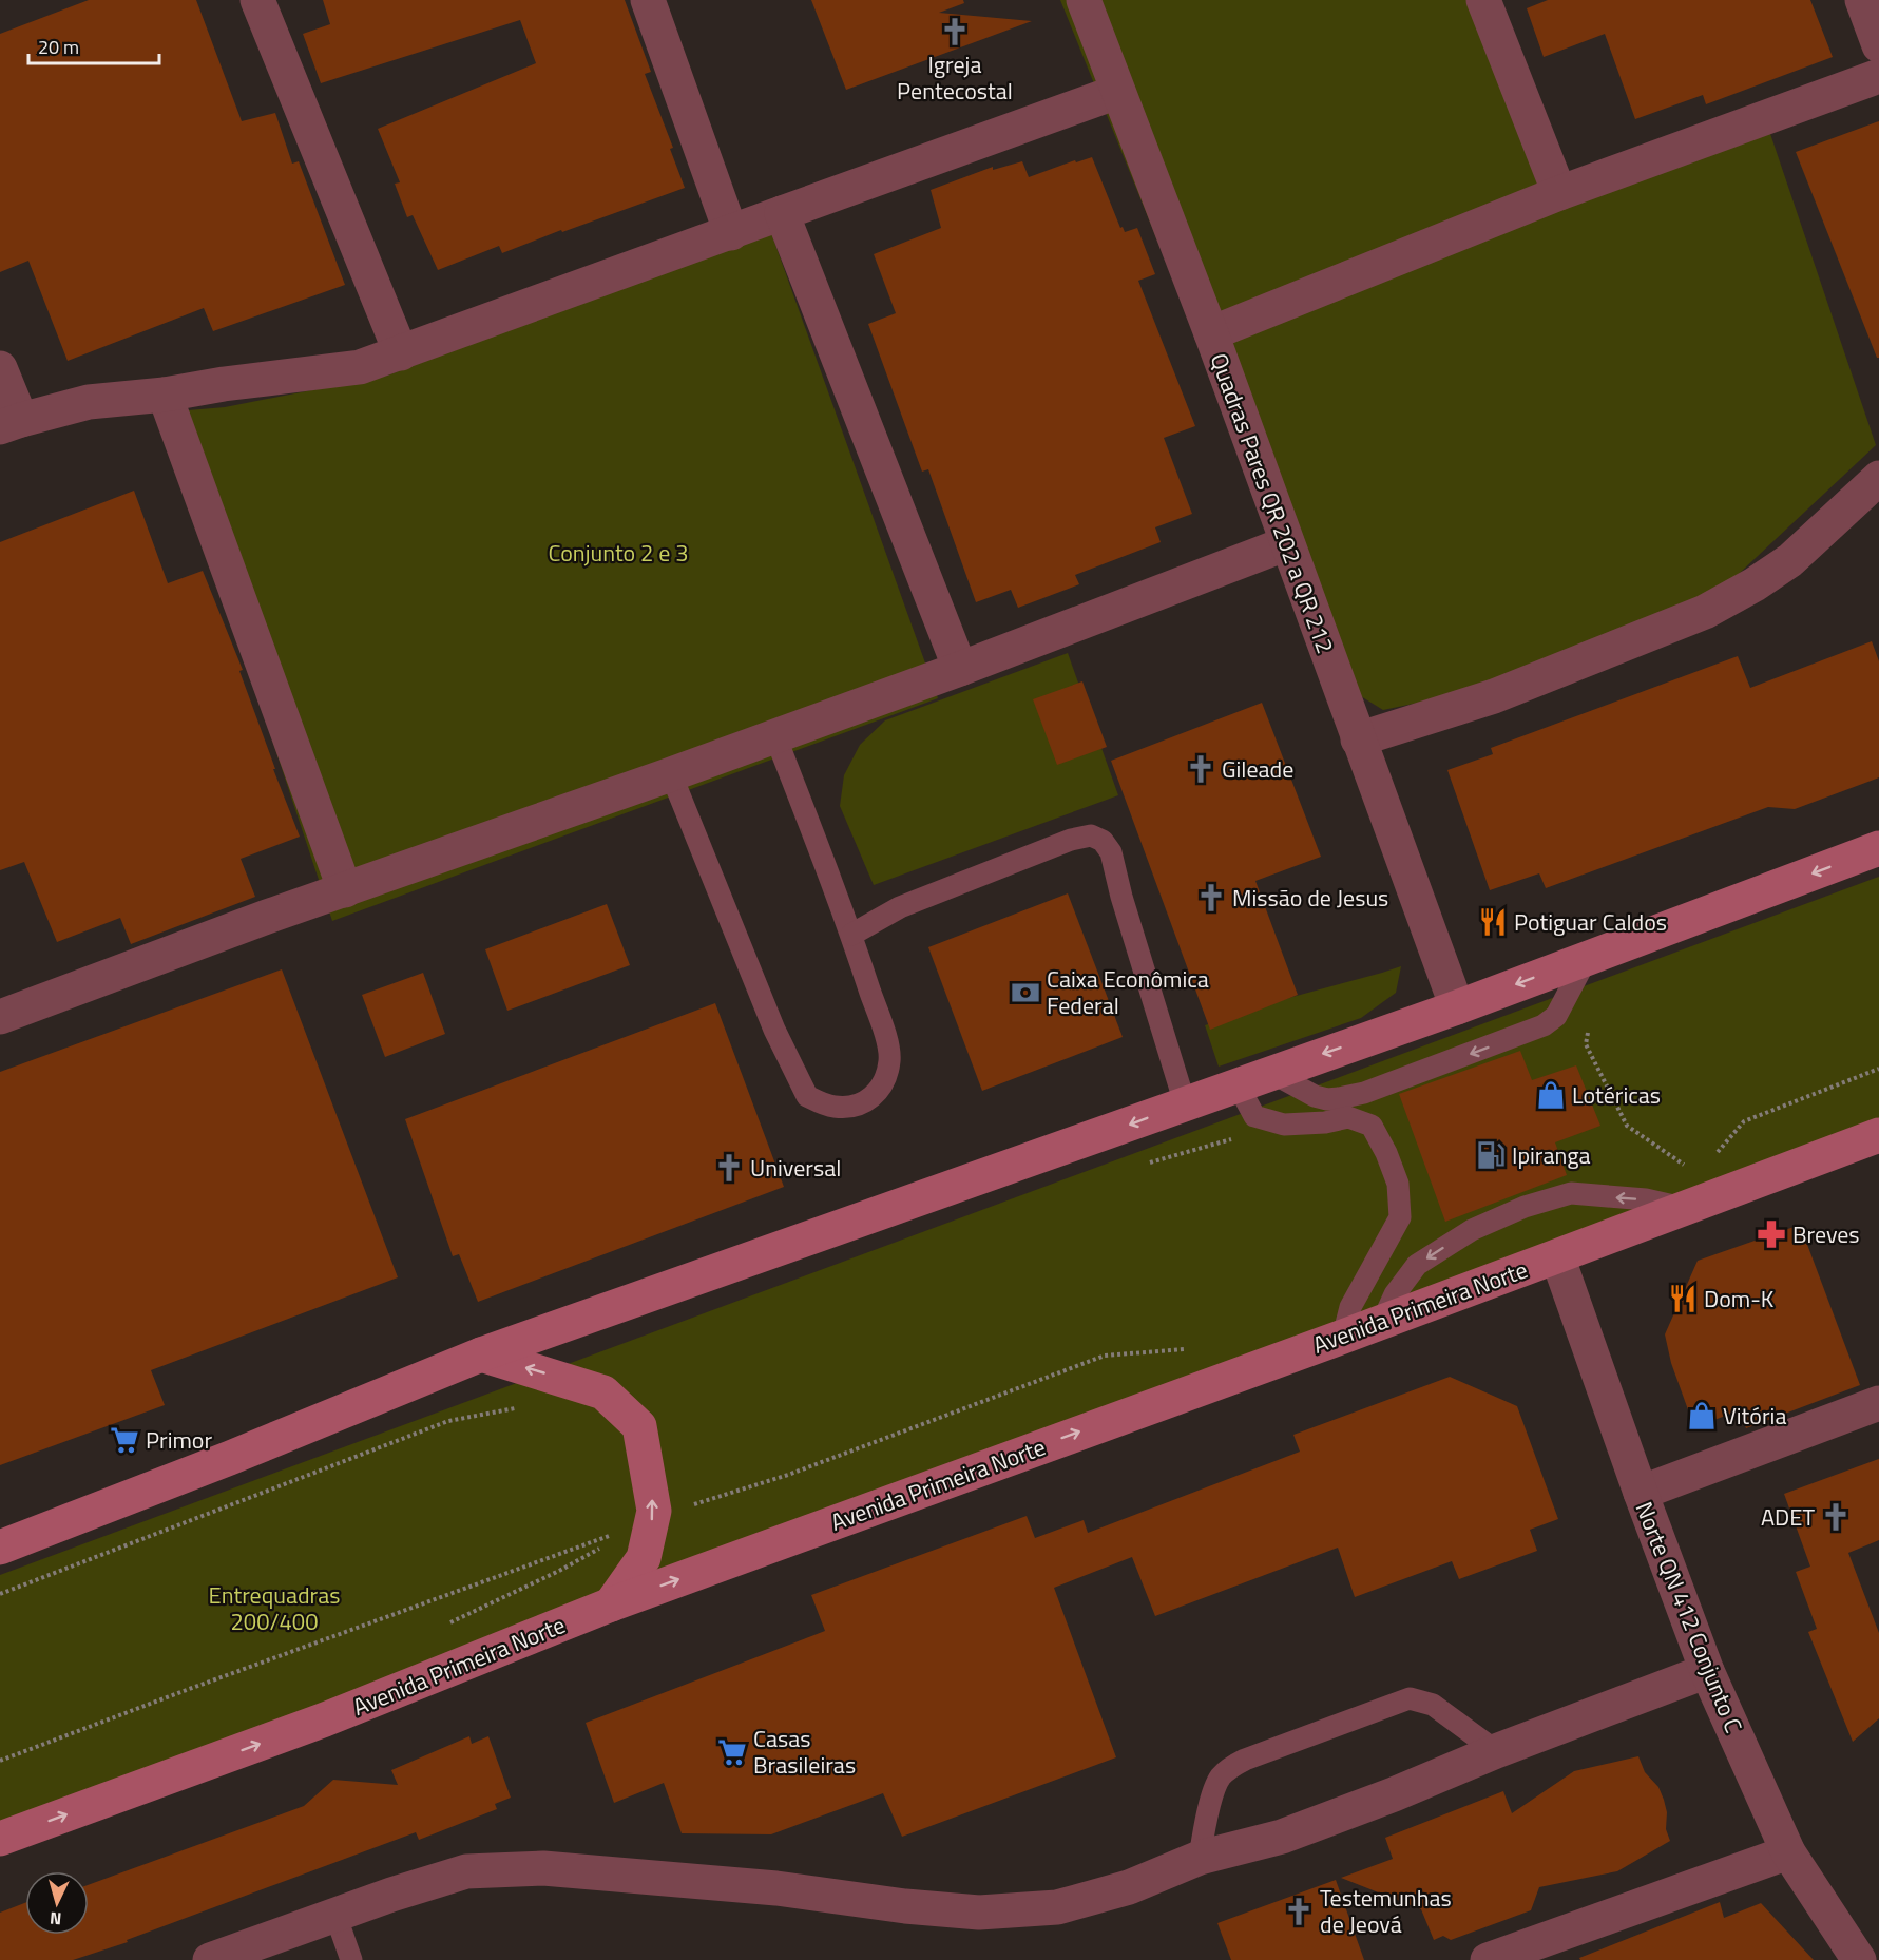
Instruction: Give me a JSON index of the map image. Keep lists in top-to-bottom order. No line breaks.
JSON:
{"streets":{"main road":["Avenida Primeira Norte"],"street":["Quadras Pares QR 202 a QR 212","Norte QN 412 Conjunto C"]},"crossings":[["Avenida Primeira Norte","Norte QN 412 Conjunto C"]],"parks":["Conjunto 2 e 3","Entrequadras 200/400"],"places":{"church":["Igreja Pentecostal","Gileade","Missão de Jesus","Universal","ADET","Testemunhas de Jeová"],"restaurant":["Potiguar Caldos","Dom-K"],"bank":["Caixa Econômica Federal"],"shop":["Lotéricas","Vitória"],"fuel station":["Ipiranga"],"pharmacy":["Breves"],"supermarket":["Primor","Casas Brasileiras"]},"scale_bar":"20 m","north":"bottom"}
